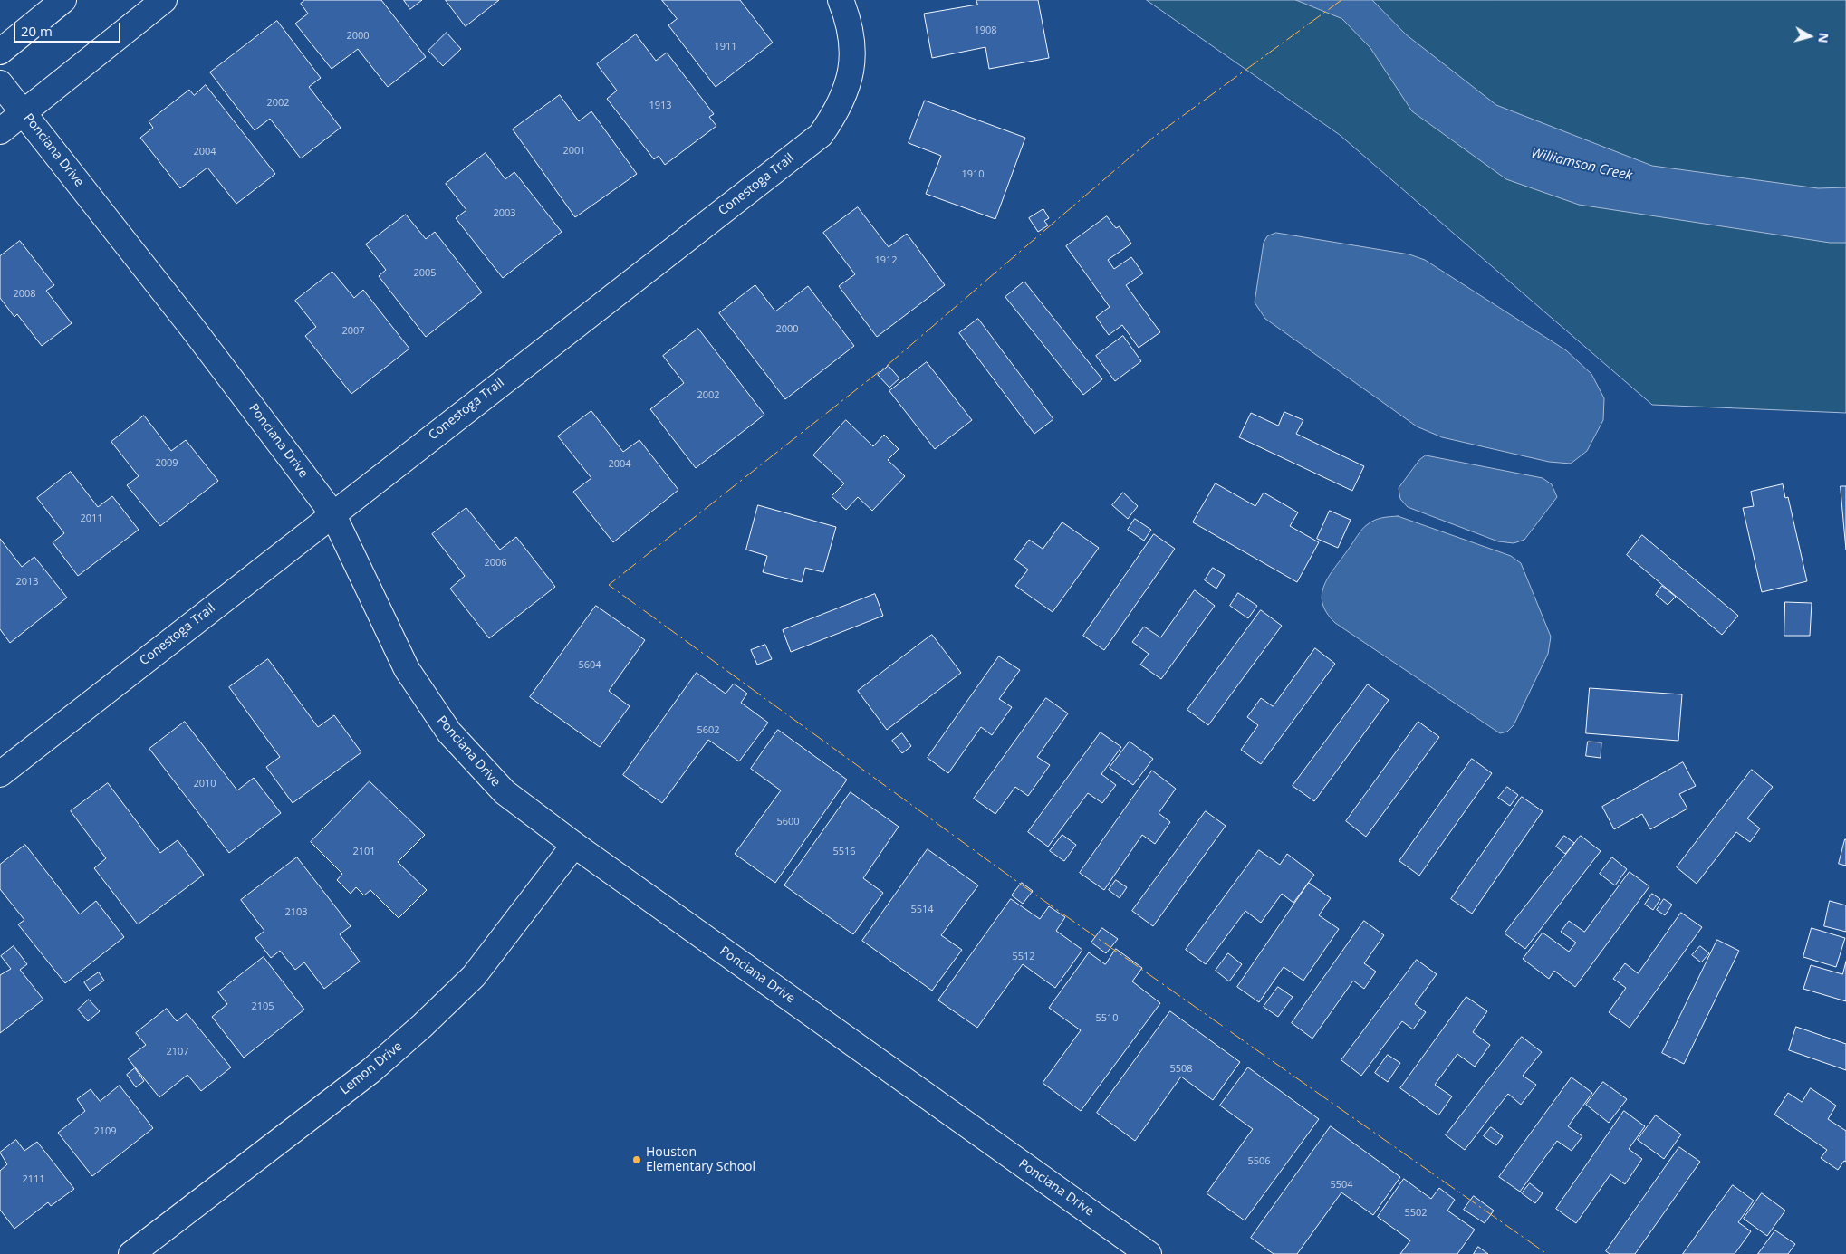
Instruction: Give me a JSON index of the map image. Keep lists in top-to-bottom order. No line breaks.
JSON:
{"streets":{"street":["Ponciana Drive","Conestoga Trail","Lemon Drive"]},"crossings":[["Ponciana Drive","Conestoga Trail"],["Ponciana Drive","Lemon Drive"]],"water":["Williamson Creek"],"places":["Houston Elementary School"],"house_numbers":["1908","2000","1911","2002","1913","2001","2004","1910","2003","1912","2005","2008","2000","2007","2002","2009","2004","2011","2006","2013","5604","5602","2010","5600","2101","5516","5514","2103","5512","2105","5510","2107","5508","2109","5506","2111","5504","5502"],"scale_bar":"20 m","north":"right"}
